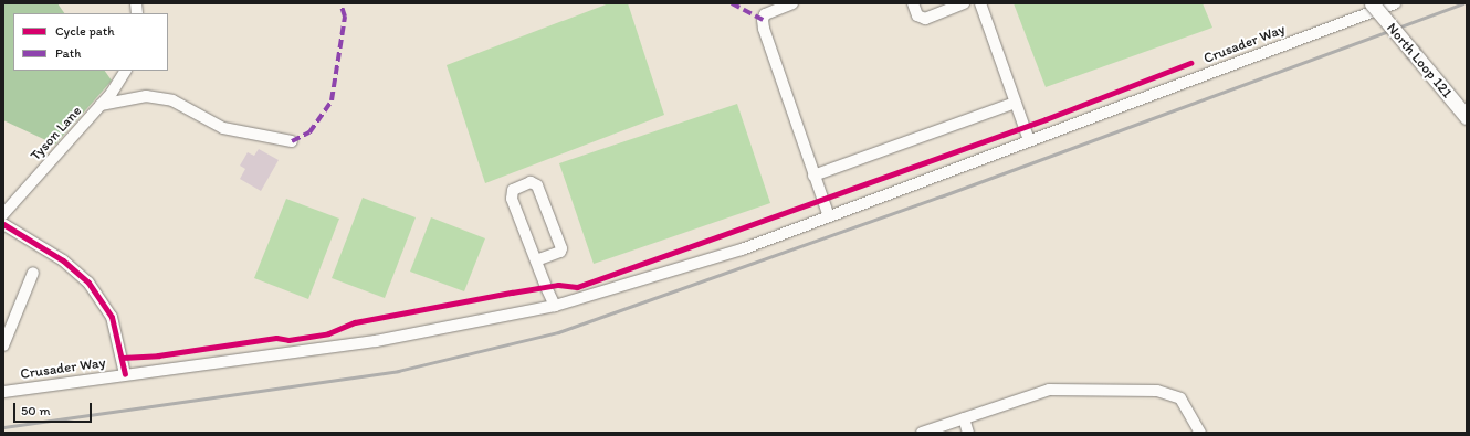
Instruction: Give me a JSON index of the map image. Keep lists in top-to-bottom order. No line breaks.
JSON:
{"streets":{"main road":["North Loop 121"],"street":["Crusader Way","Tyson Lane"]},"legend":["Cycle path","Path"],"scale_bar":"50 m"}
